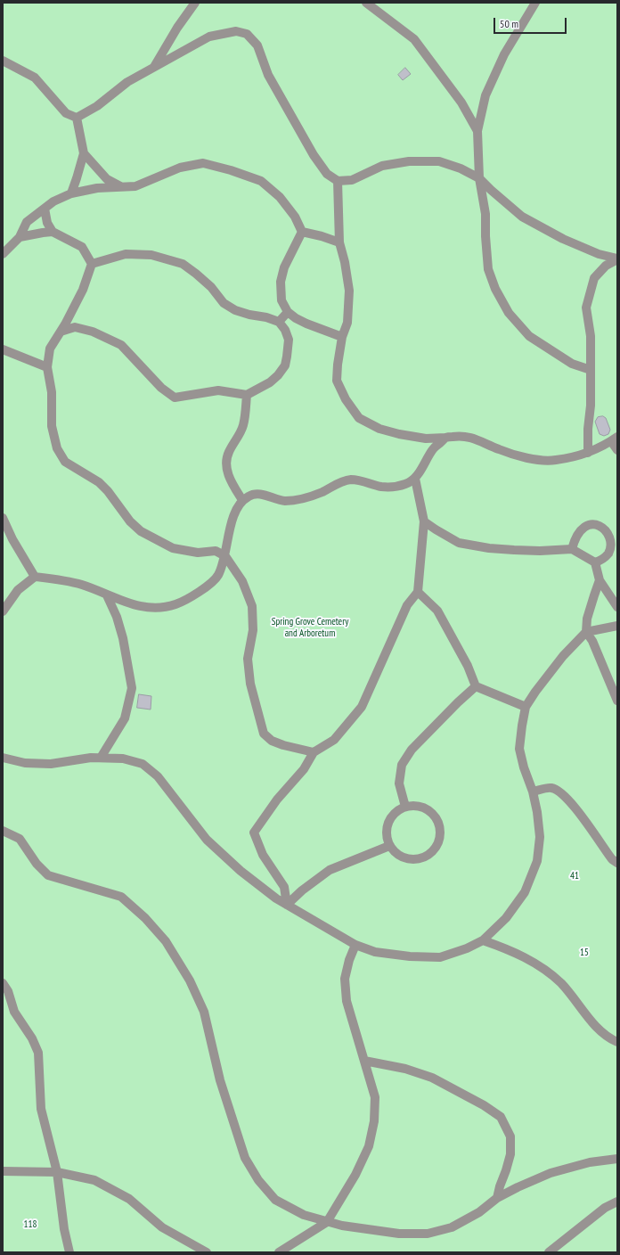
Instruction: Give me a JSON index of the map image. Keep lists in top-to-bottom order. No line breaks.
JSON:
{"parks":["Spring Grove Cemetery and Arboretum","41","15","118"],"scale_bar":"50 m"}
